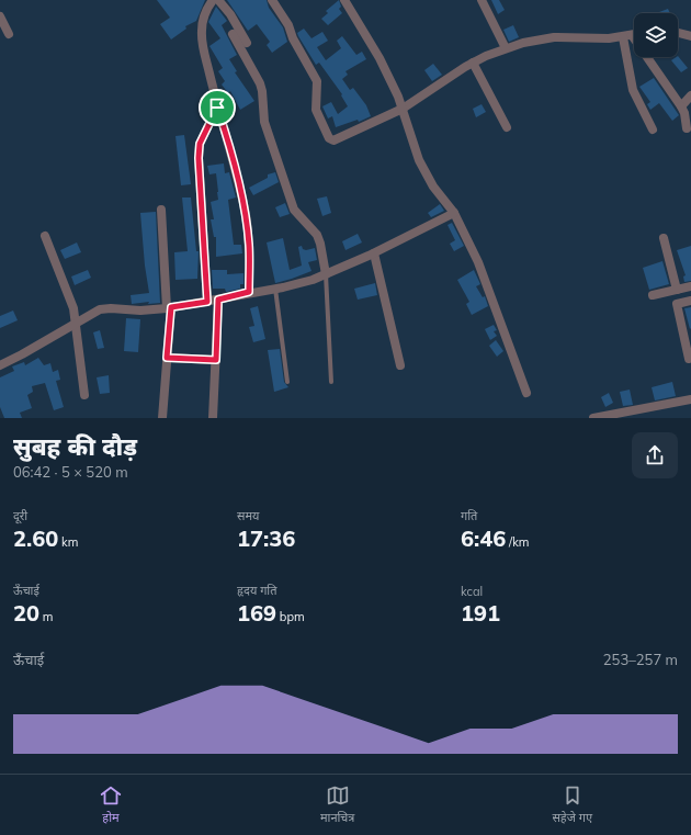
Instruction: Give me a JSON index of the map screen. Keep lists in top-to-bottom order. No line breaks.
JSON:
{"page":{"heading":["सुबह की दौड़","06:42 · 5 × 520 m"],"stats":[["दूरी","2.60 km"],["समय","17:36"],["गति","6:46 /km"],["ऊँचाई","20 m"],["हृदय गति","169 bpm"],["kcal","191"]],"chart":["ऊँचाई","253–257 m"],"tabs":["होम","मानचित्र","सहेजे गए"]}}
